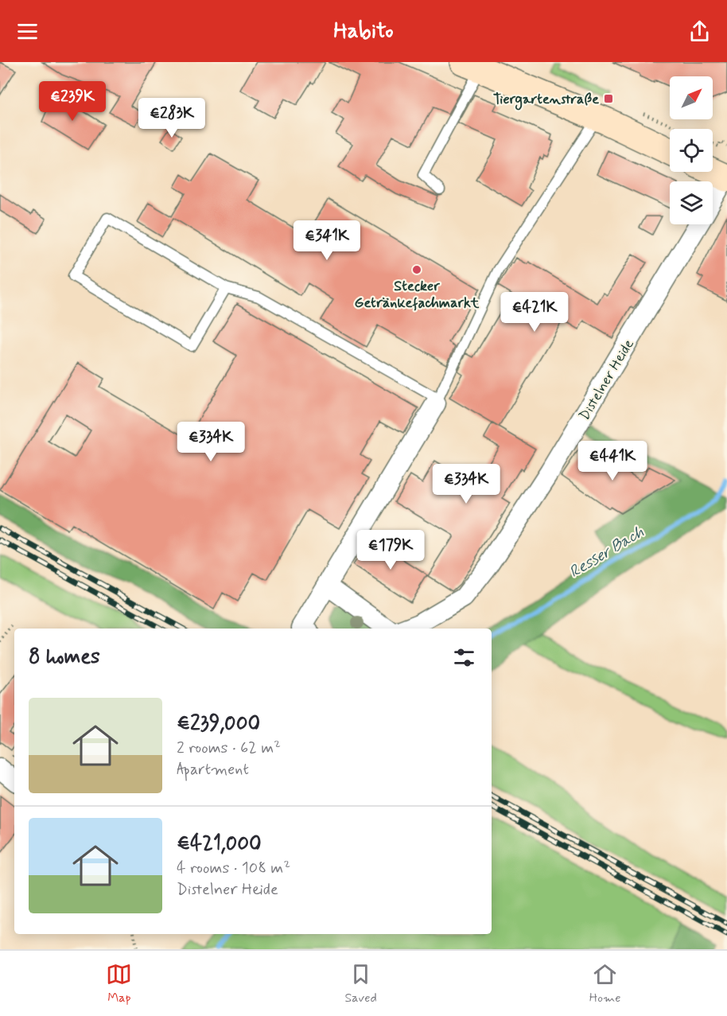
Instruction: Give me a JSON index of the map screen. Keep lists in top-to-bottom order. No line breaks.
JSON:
{"streets":{"street":["Distelner Heide"]},"water":["Resser Bach"],"places":{"transit":["Tiergartenstraße"],"other":["Stecker Getränkefachmarkt"]},"north":"top right","page":{"header":"Habito","price":["€239K","€283K","€341K","€421K","€334K","€441K","€334K","€179K"],"heading":"8 homes","list":[{"name":"€239,000","note":"2 rooms · 62 m² · Apartment"},{"name":"€421,000","note":"4 rooms · 108 m² · Distelner Heide"}],"tabs":["Map","Saved","Home"]}}
